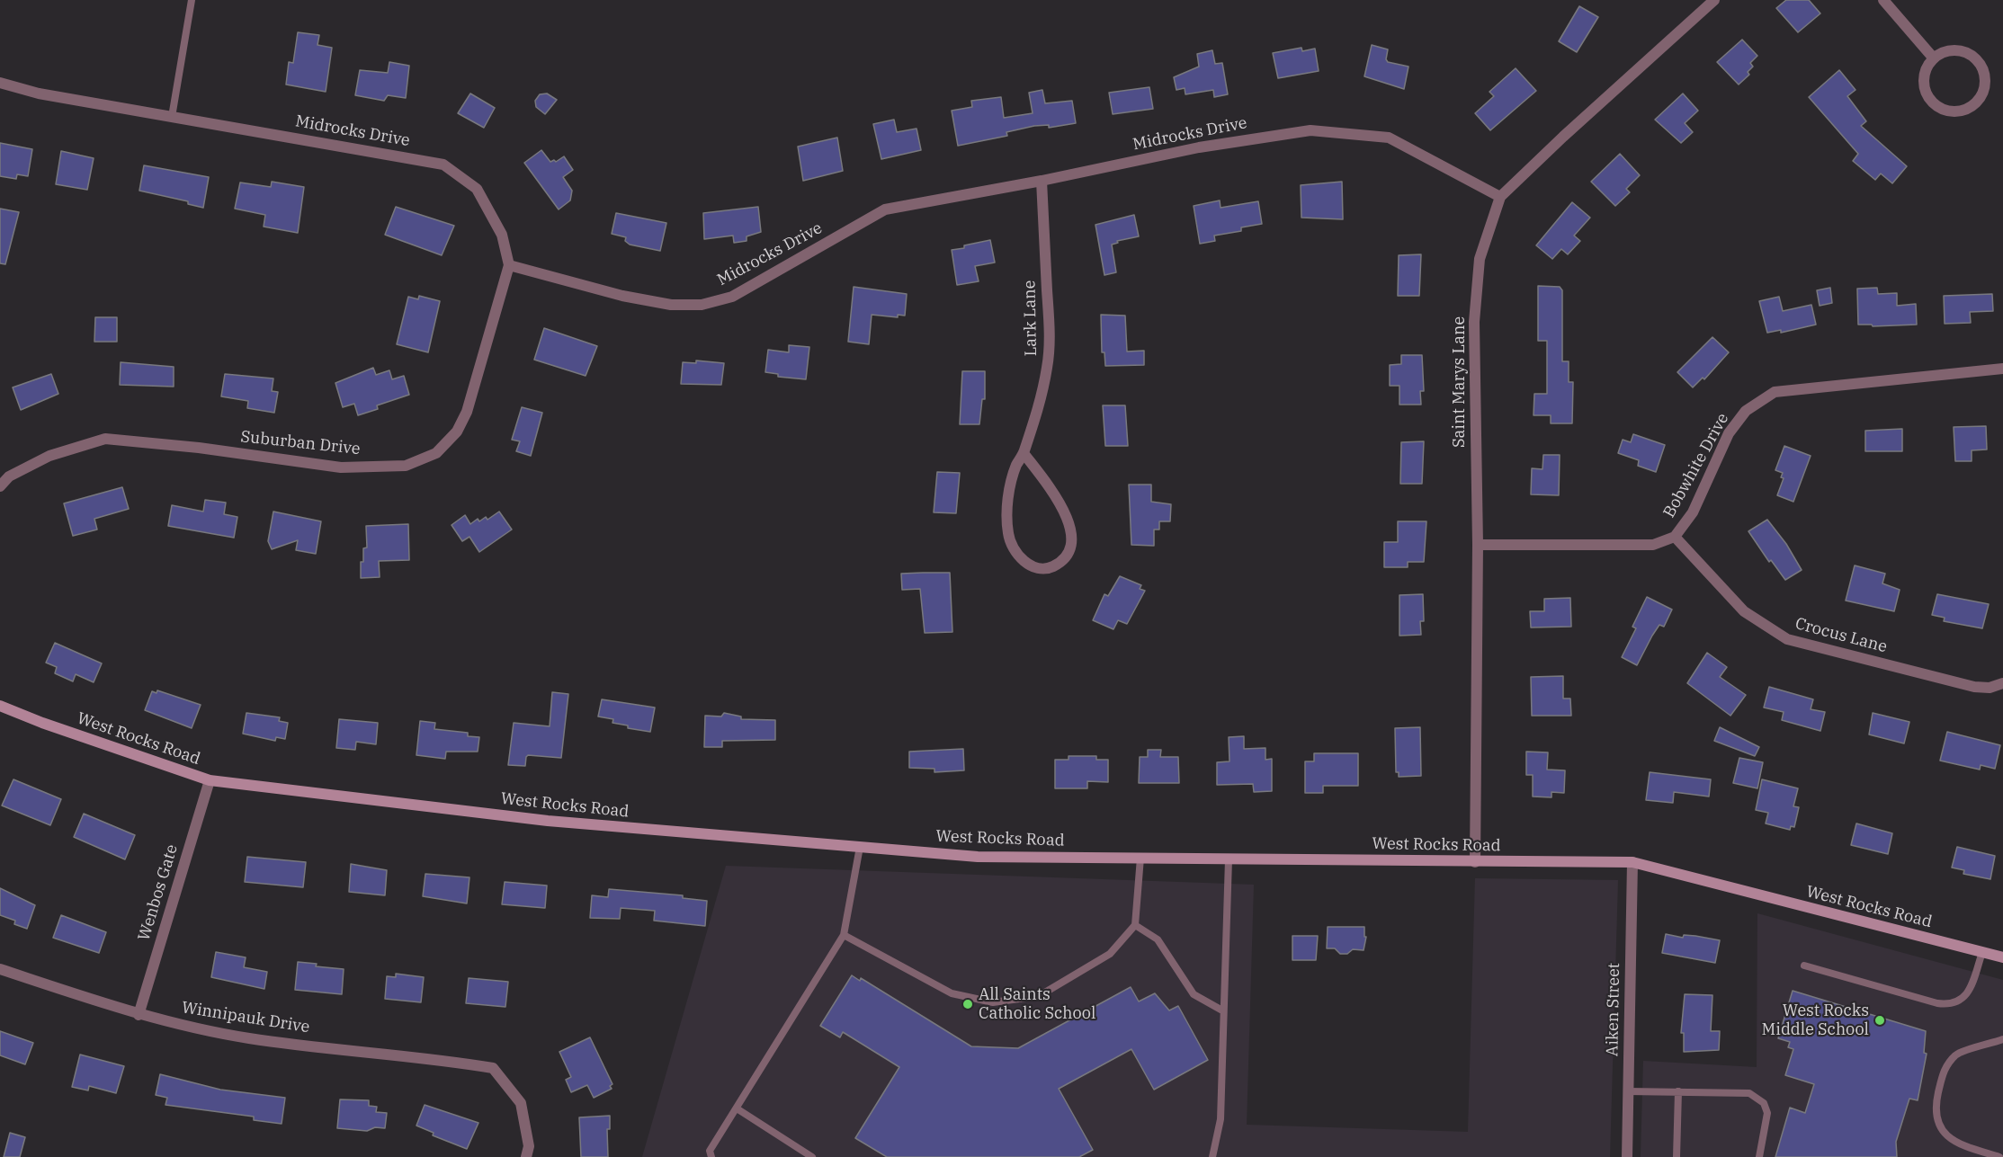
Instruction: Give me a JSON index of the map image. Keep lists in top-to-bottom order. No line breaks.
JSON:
{"streets":{"main road":["West Rocks Road"],"street":["Midrocks Drive","Lark Lane","Saint Marys Lane","Suburban Drive","Bobwhite Drive","Crocus Lane","Wenbos Gate","Aiken Street","Winnipauk Drive"]},"crossings":[["Midrocks Drive","Lark Lane"],["Midrocks Drive","Saint Marys Lane"],["Midrocks Drive","Suburban Drive"],["Saint Marys Lane","Bobwhite Drive"],["Saint Marys Lane","West Rocks Road"],["Bobwhite Drive","Crocus Lane"],["West Rocks Road","Wenbos Gate"],["West Rocks Road","Aiken Street"],["Wenbos Gate","Winnipauk Drive"]],"places":["All Saints Catholic School","West Rocks Middle School"]}
